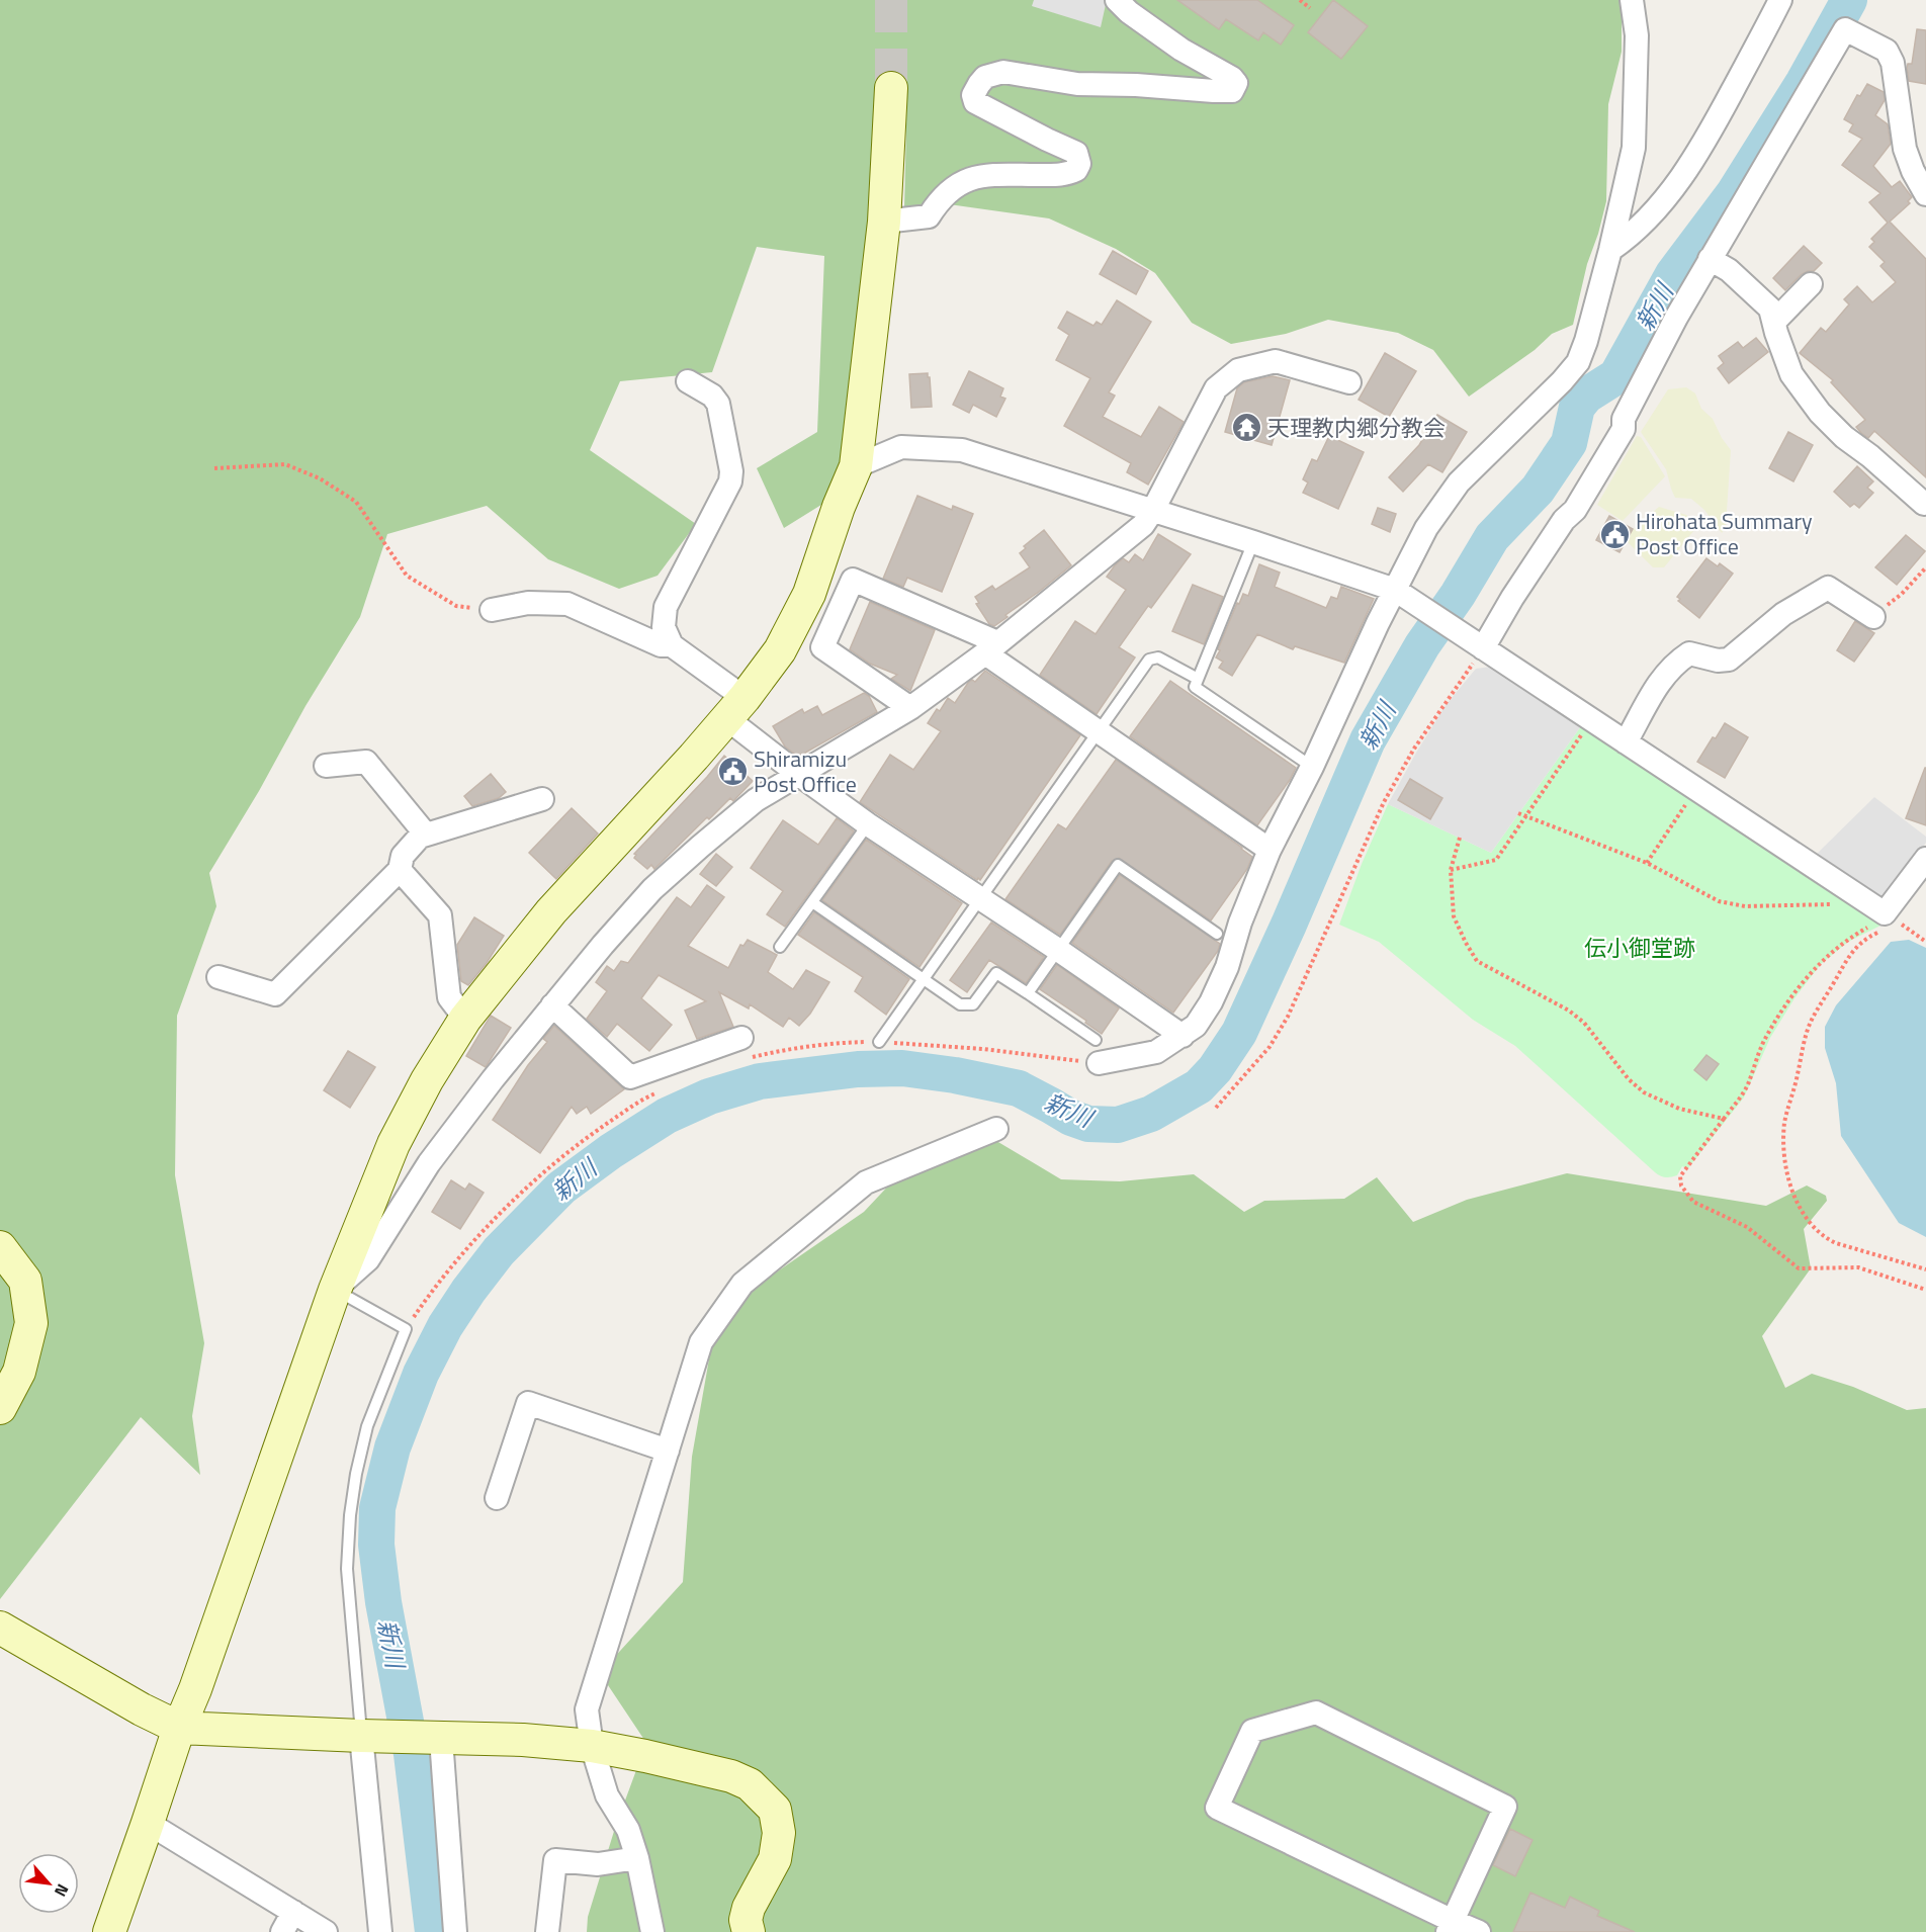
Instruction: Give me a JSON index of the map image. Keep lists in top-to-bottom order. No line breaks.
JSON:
{"water":["新川"],"parks":["伝小御堂跡"],"places":{"temple":["天理教内郷分教会"],"public building":["Hirohata Summary Post Office","Shiramizu Post Office"]},"north":"bottom right"}
